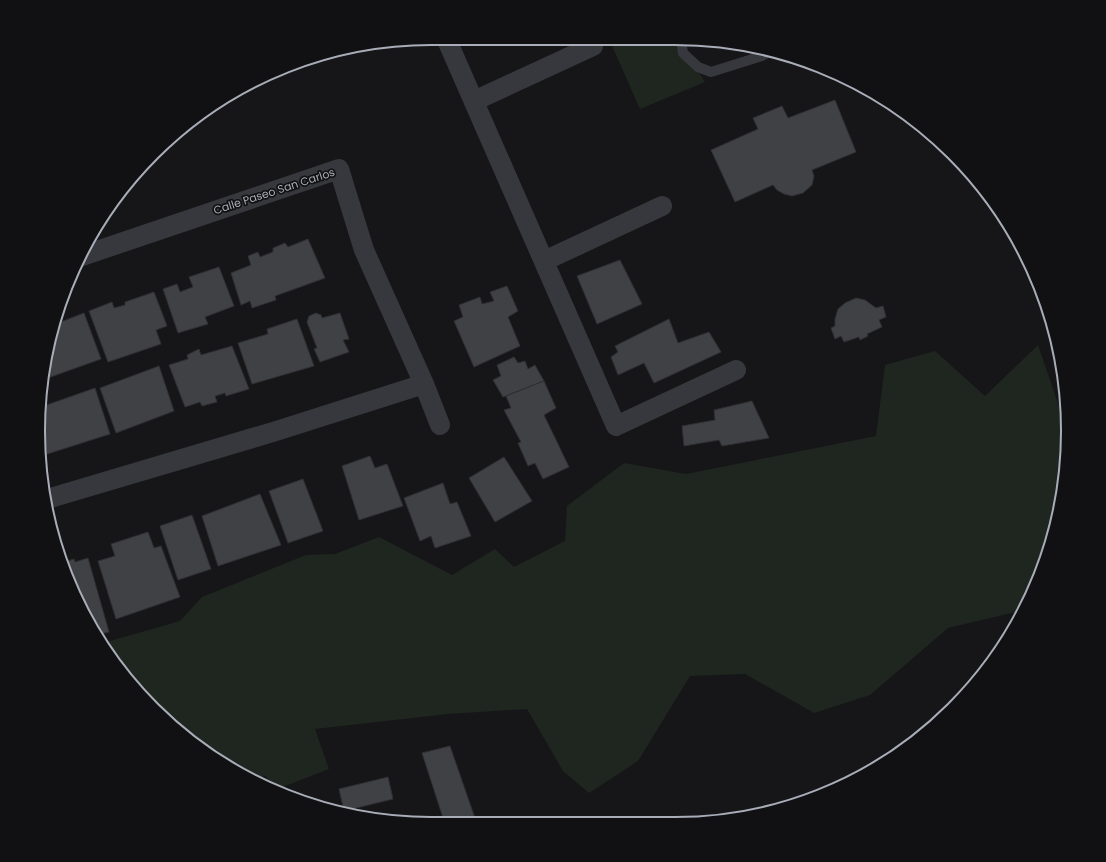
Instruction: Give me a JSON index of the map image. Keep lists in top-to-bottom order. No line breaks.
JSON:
{"streets":{"street":["Calle Paseo San Carlos"]}}
